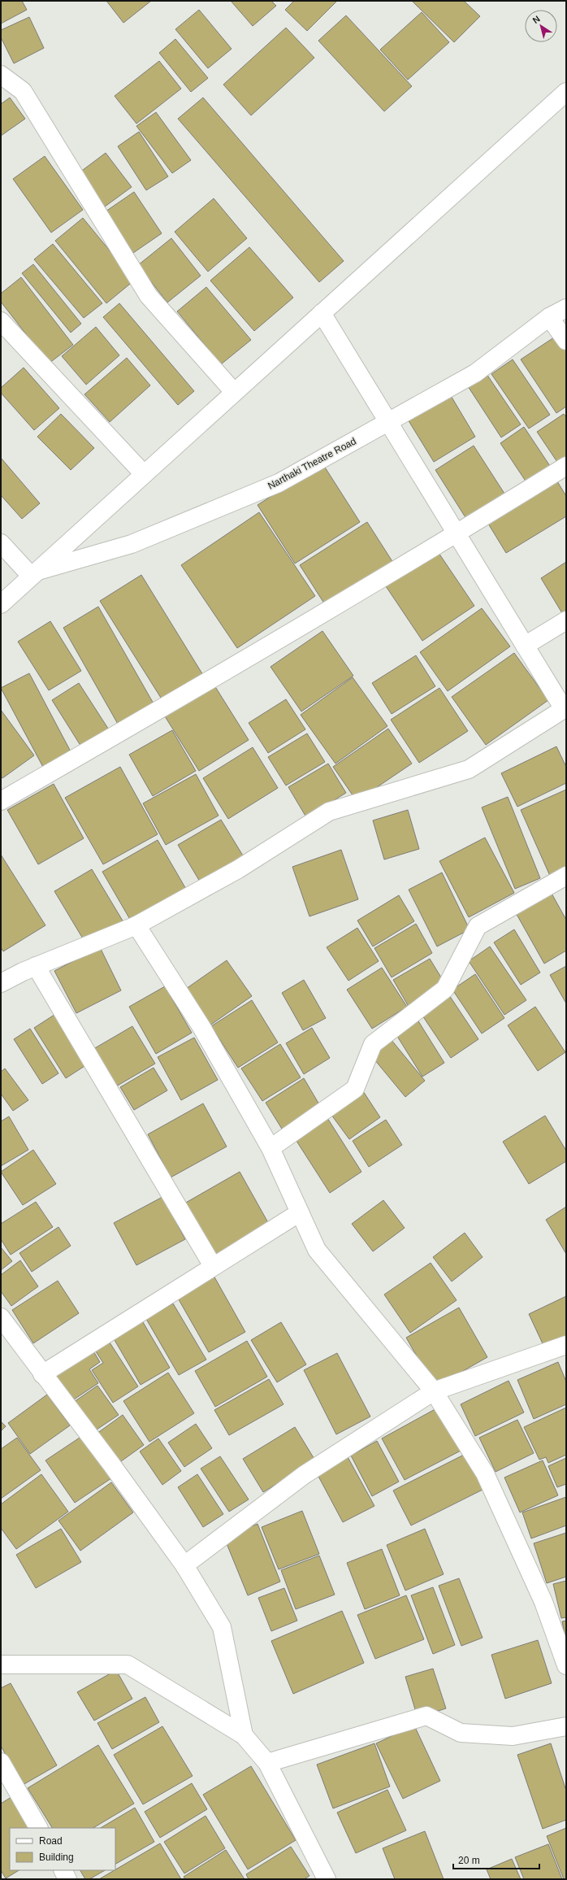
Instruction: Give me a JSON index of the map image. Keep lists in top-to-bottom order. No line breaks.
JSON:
{"streets":{"street":["Narthaki Theatre Road"]},"legend":["Road","Building"],"scale_bar":"20 m","north":"top left"}
